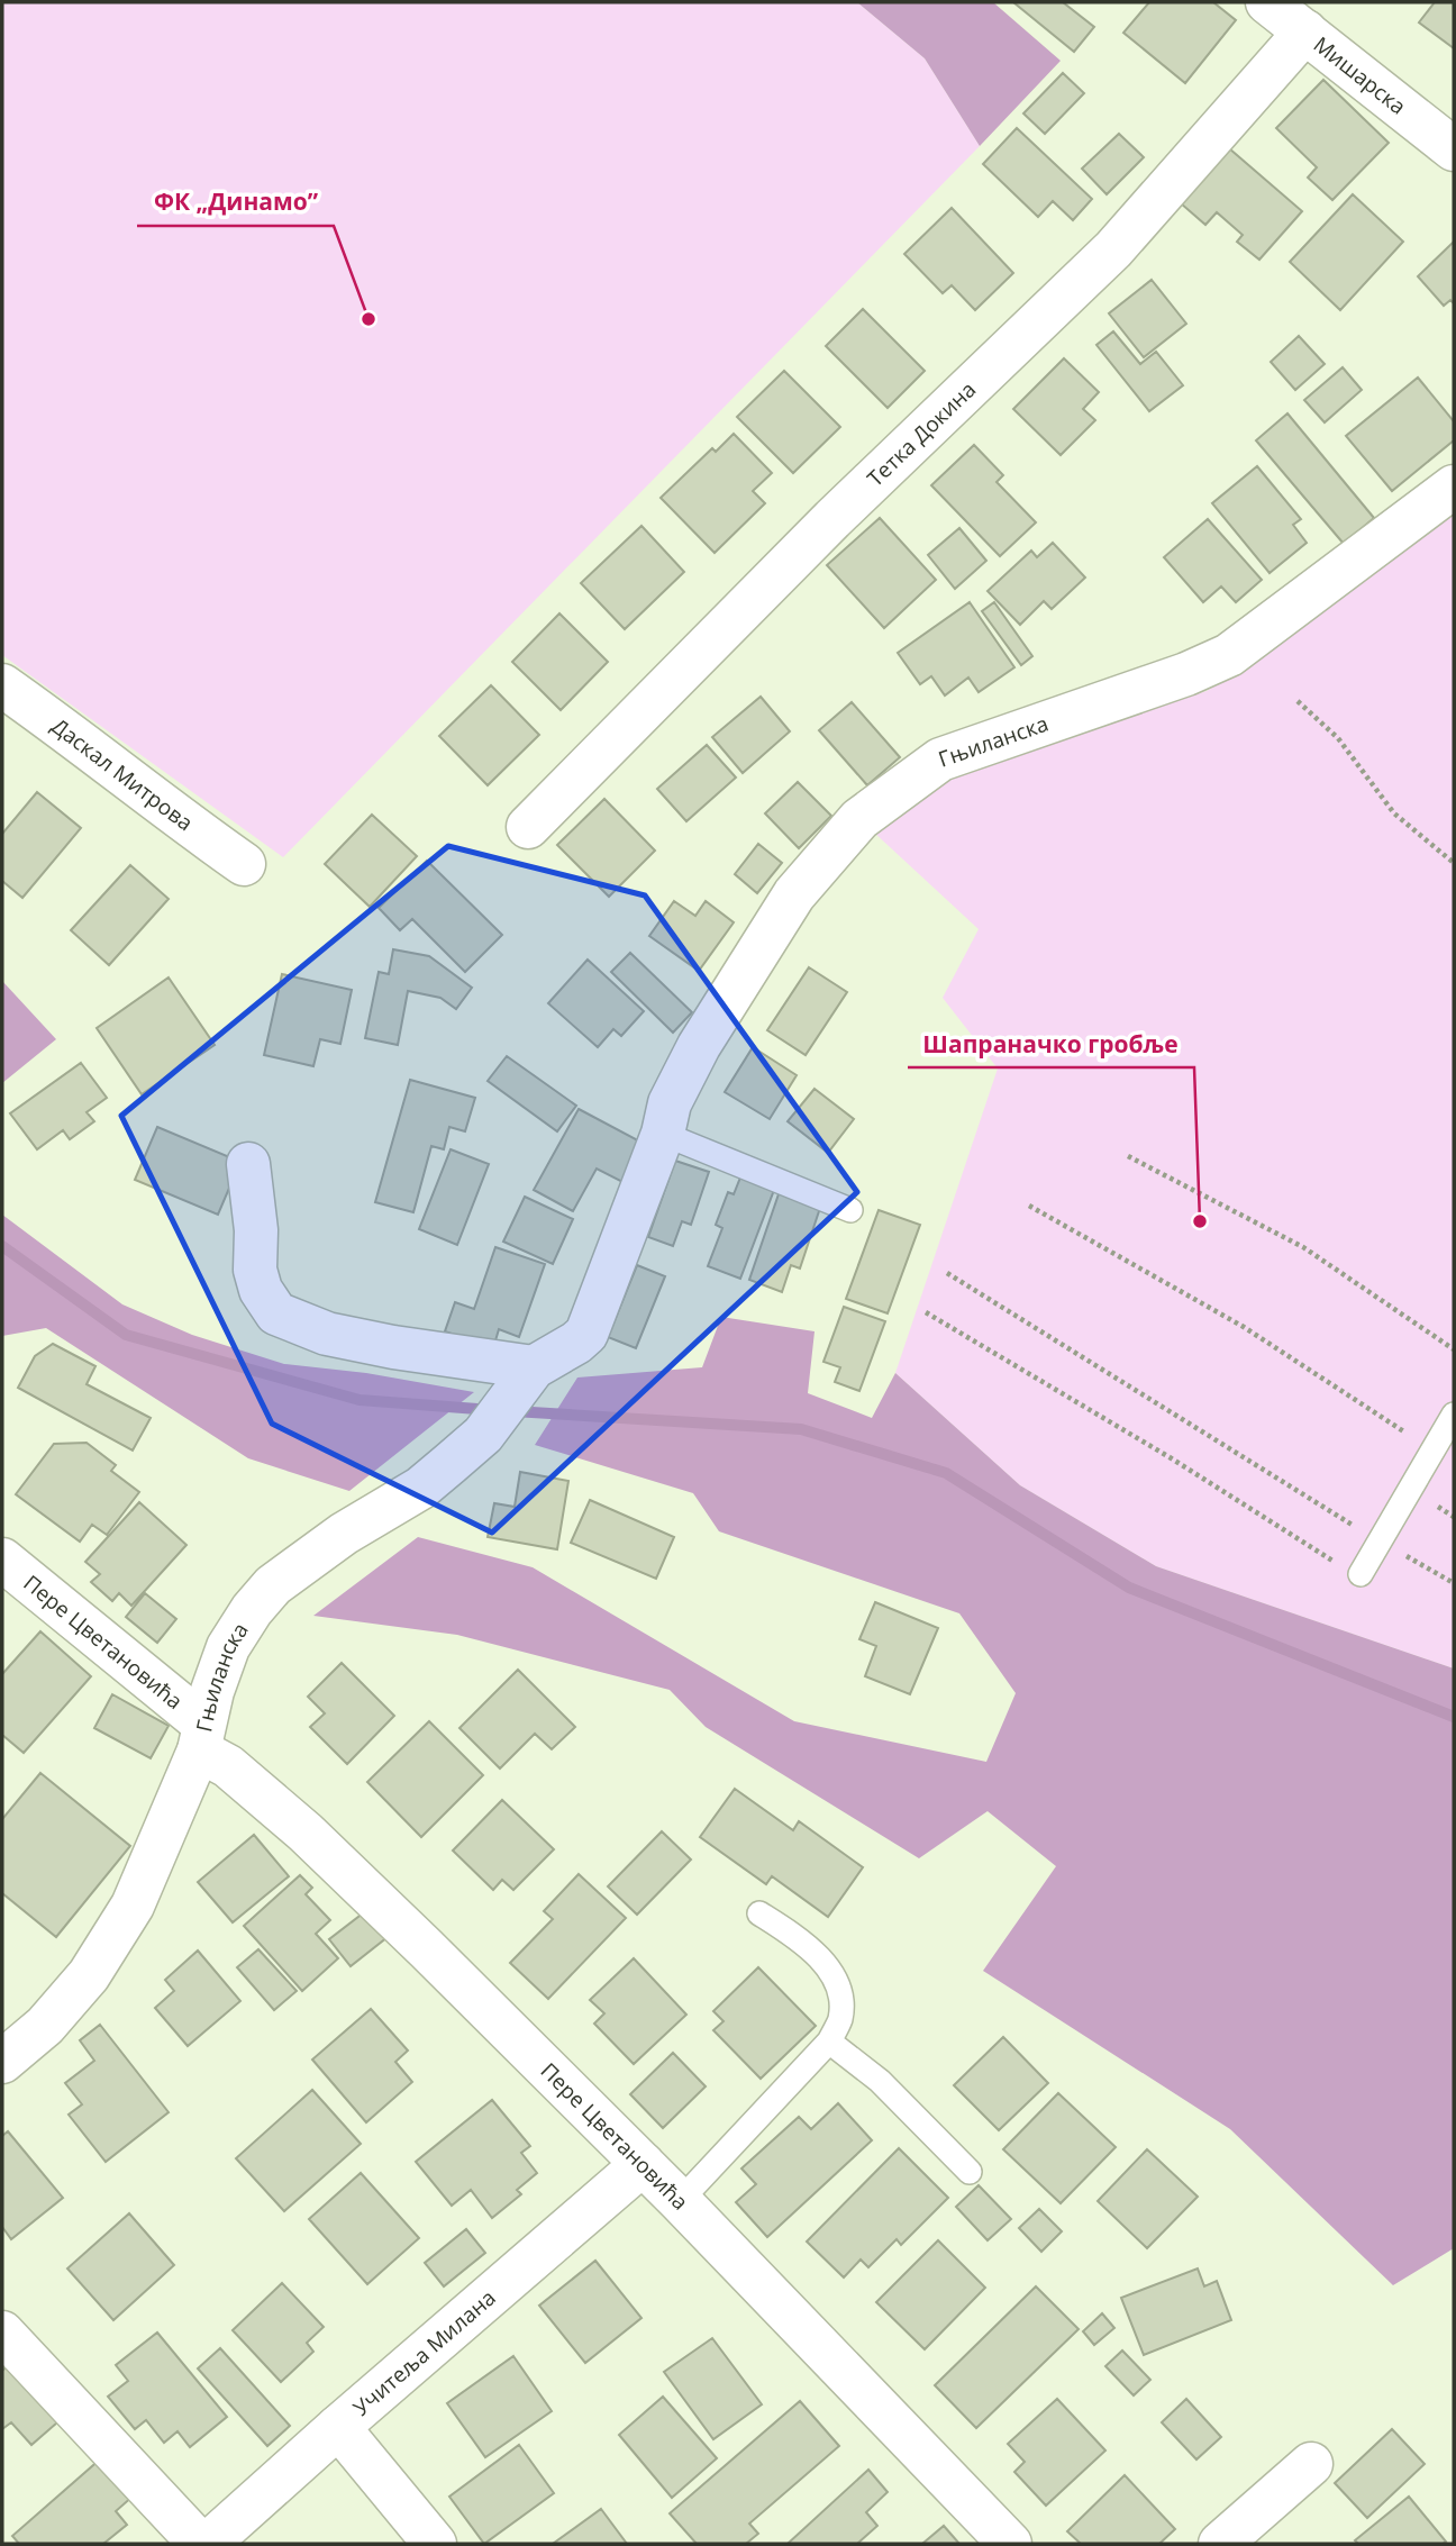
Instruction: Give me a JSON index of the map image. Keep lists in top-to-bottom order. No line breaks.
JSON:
{"streets":{"street":["Мишарска","Тетка Докина","Гњиланска","Даскал Митрова","Пере Цветановића","Учитеља Милана"]},"crossings":[["Мишарска","Тетка Докина"],["Гњиланска","Пере Цветановића"],["Пере Цветановића","Учитеља Милана"]],"places":["ФК „Динамо”","Шапраначко гробље"]}
